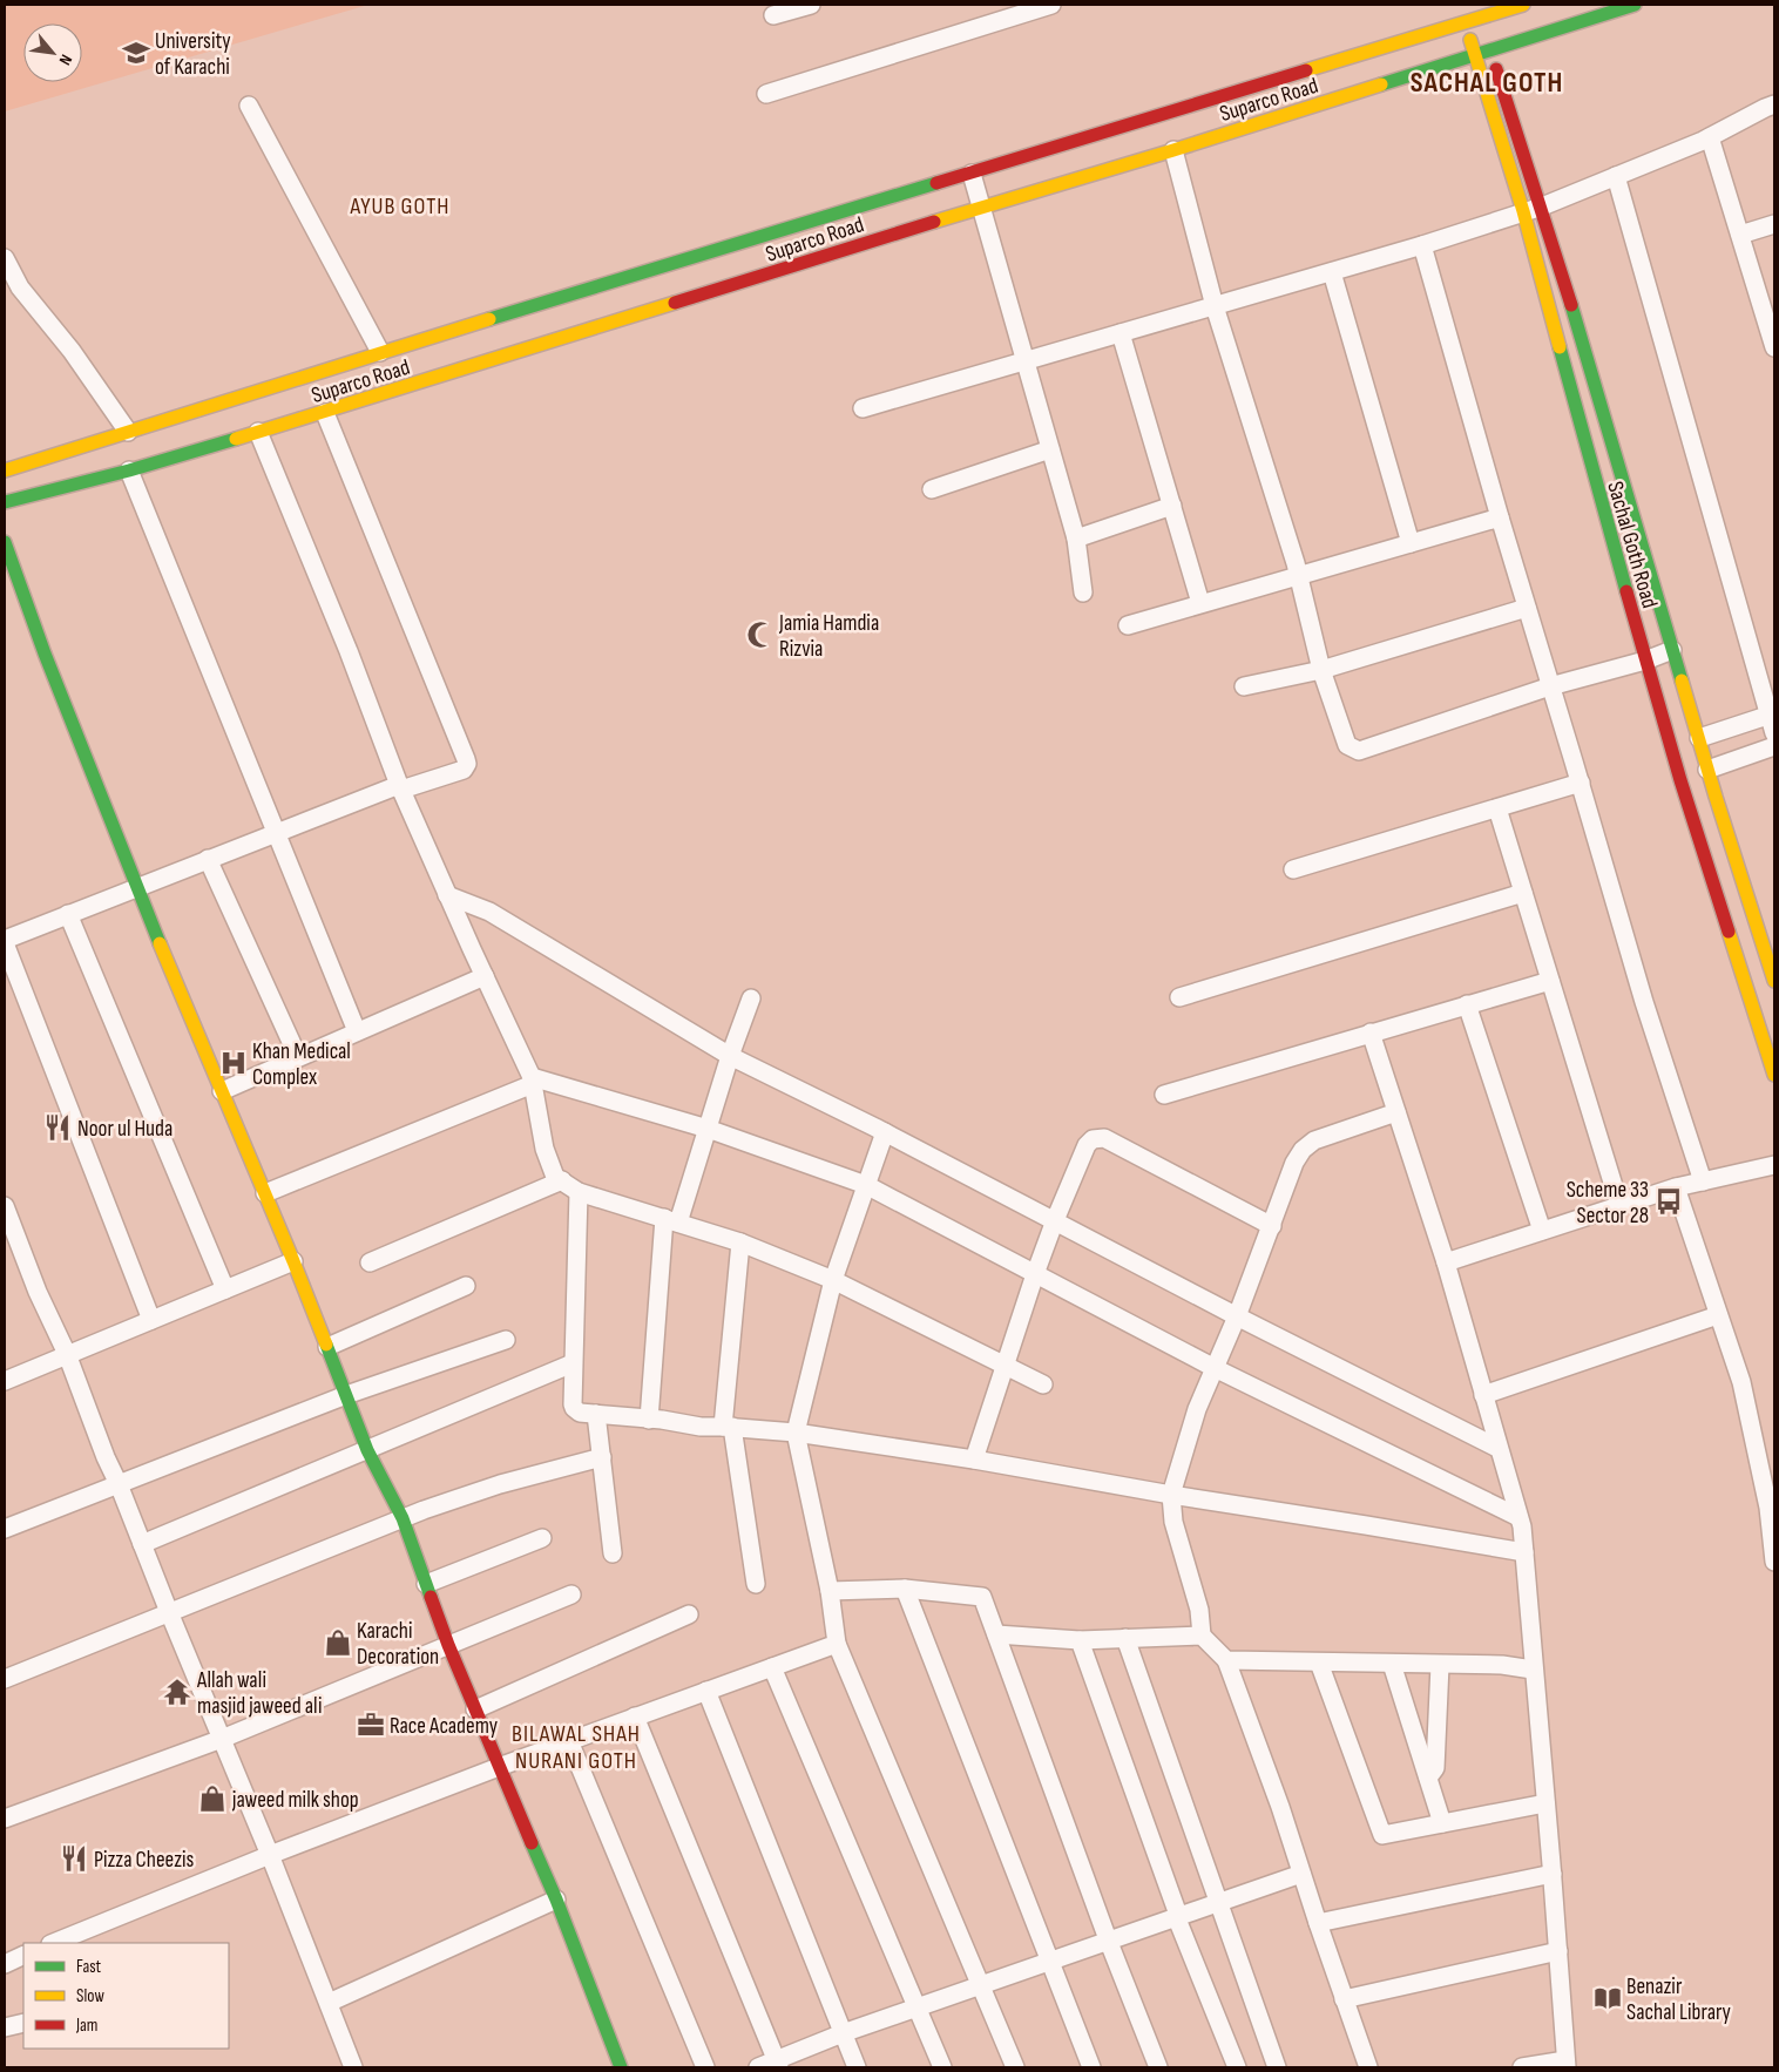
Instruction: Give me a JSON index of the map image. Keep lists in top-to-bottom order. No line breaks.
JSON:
{"streets":{"street":["Suparco Road","Sachal Goth Road"]},"crossings":[["Suparco Road","Sachal Goth Road"]],"districts":["SACHAL GOTH","AYUB GOTH","BILAWAL SHAH NURANI GOTH"],"places":{"school or university":["University of Karachi"],"mosque":["Jamia Hamdia Rizvia"],"hospital":["Khan Medical Complex"],"restaurant":["Noor ul Huda","Pizza Cheezis"],"bus stop":["Scheme 33 Sector 28"],"shop":["Karachi Decoration","jaweed milk shop"],"temple":["Allah wali masjid jaweed ali"],"office":["Race Academy"],"library":["Benazir Sachal Library"]},"legend":["Fast","Slow","Jam"],"north":"bottom right"}
